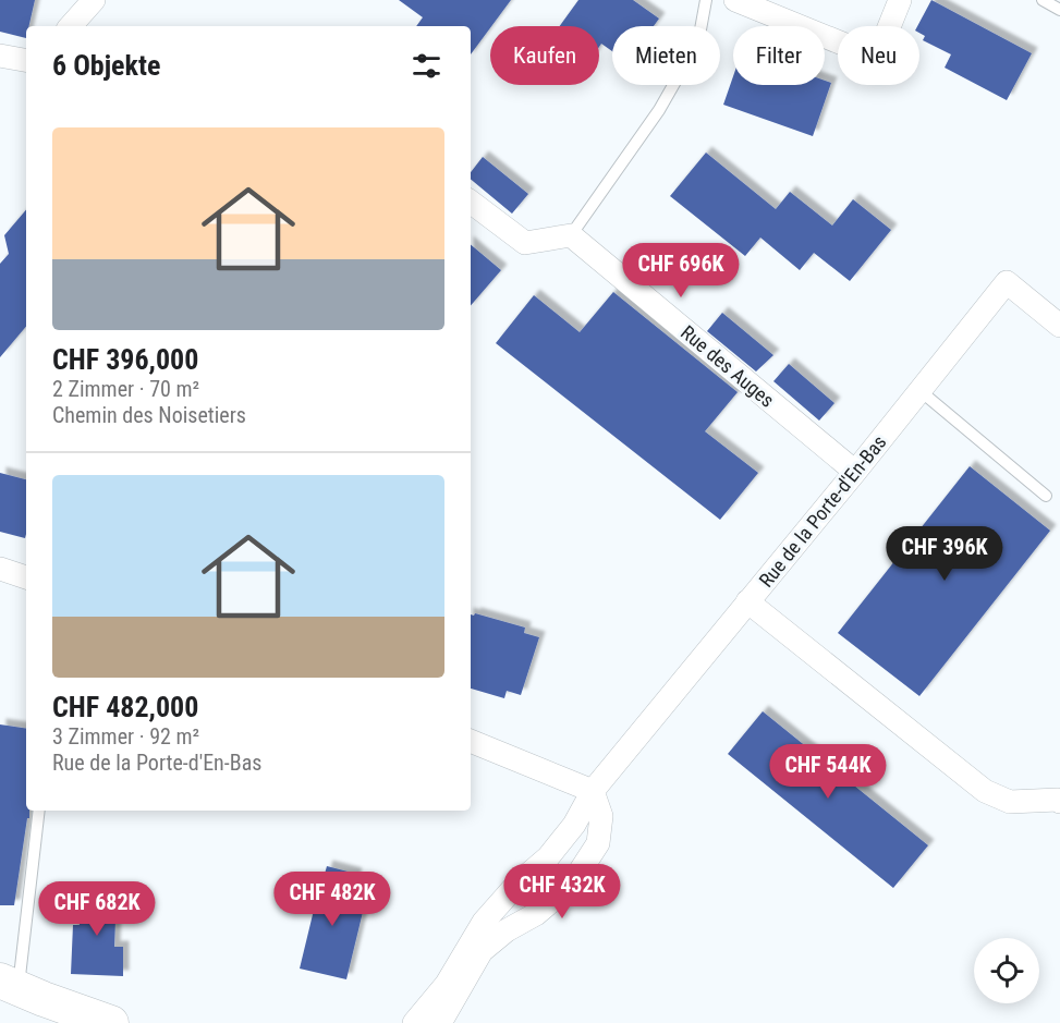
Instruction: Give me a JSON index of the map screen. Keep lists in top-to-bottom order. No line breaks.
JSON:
{"streets":{"street":["Rue des Auges","Rue de la Porte-d'En-Bas"]},"crossings":[["Rue des Auges","Rue de la Porte-d'En-Bas"]],"page":{"chip":["Kaufen","Mieten","Filter","Neu"],"heading":"6 Objekte","list":[{"name":"CHF 396,000","note":"2 Zimmer · 70 m² · Chemin des Noisetiers"},{"name":"CHF 482,000","note":"3 Zimmer · 92 m² · Rue de la Porte-d'En-Bas"}],"price":["CHF 696K","CHF 396K","CHF 544K","CHF 432K","CHF 482K","CHF 682K"]}}
